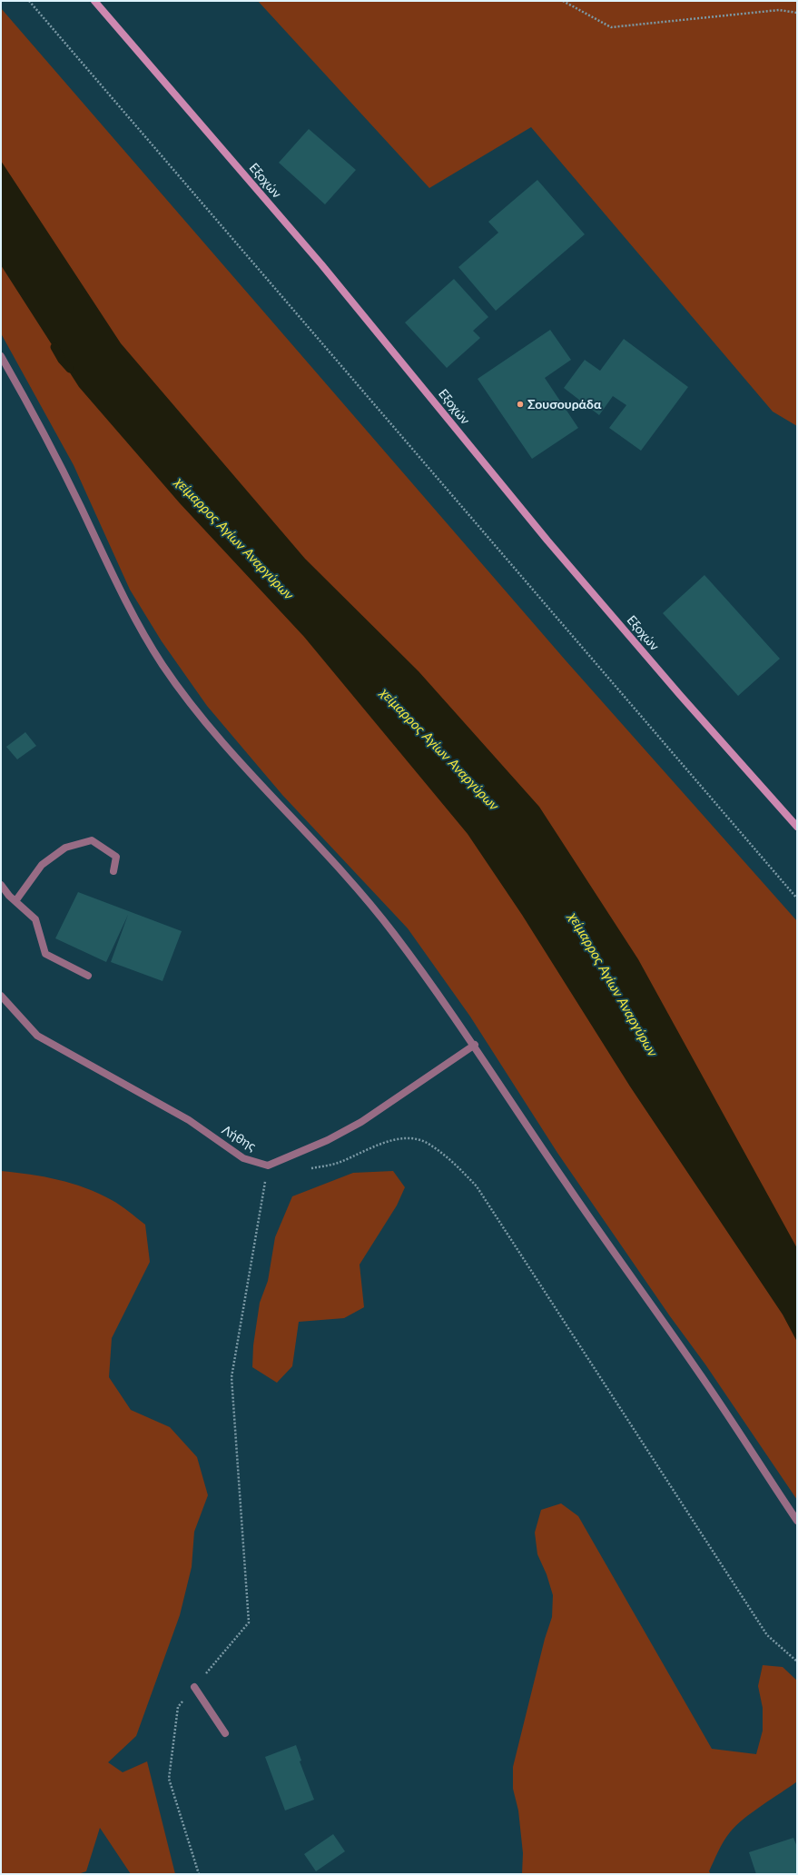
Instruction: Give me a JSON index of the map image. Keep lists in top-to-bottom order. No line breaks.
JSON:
{"streets":{"main road":["Εξοχών"],"street":["Λήθης"]},"water":["χείμαρρος Αγίων Αναργύρων"],"places":["Σουσουράδα"]}
